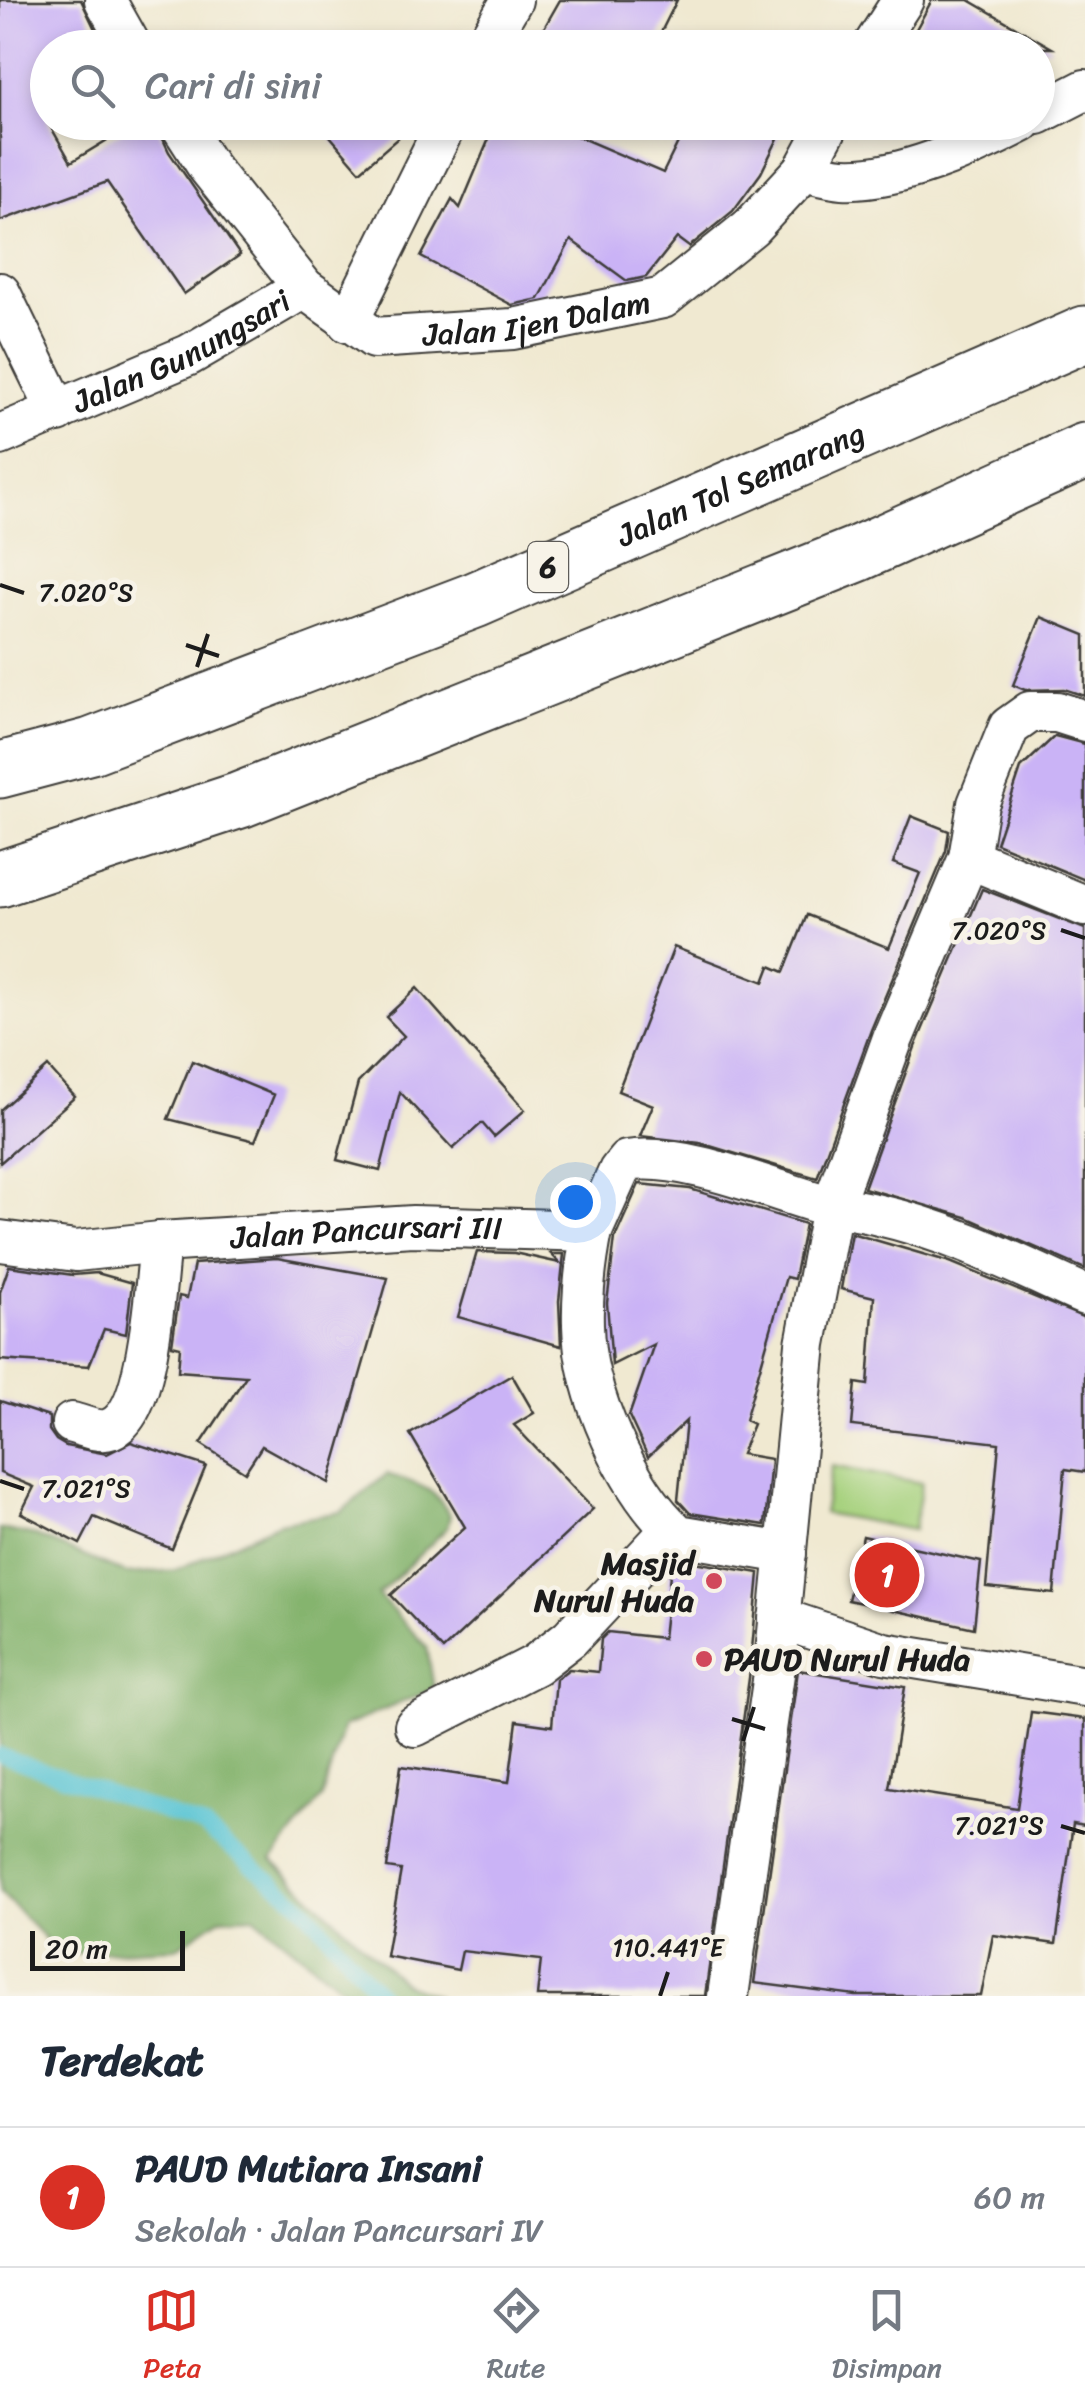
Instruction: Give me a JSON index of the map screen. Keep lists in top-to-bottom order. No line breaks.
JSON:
{"streets":{"highway":["Jalan Tol Semarang","6"],"street":["Jalan Ijen Dalam","Jalan Gunungsari","Jalan Pancursari III"]},"crossings":[["Jalan Ijen Dalam","Jalan Gunungsari"]],"places":["Masjid Nurul Huda","PAUD Nurul Huda"],"scale_bar":"20 m","page":{"search":"Cari di sini","pins":"1","scale":"20 m","heading":"Terdekat","list":[{"mark":"1","name":"PAUD Mutiara Insani","note":"Sekolah · Jalan Pancursari IV","value":"60 m"}],"nav":["Peta","Rute","Disimpan"]},"coordinates":["7.020°S","7.021°S","110.441°E"]}
